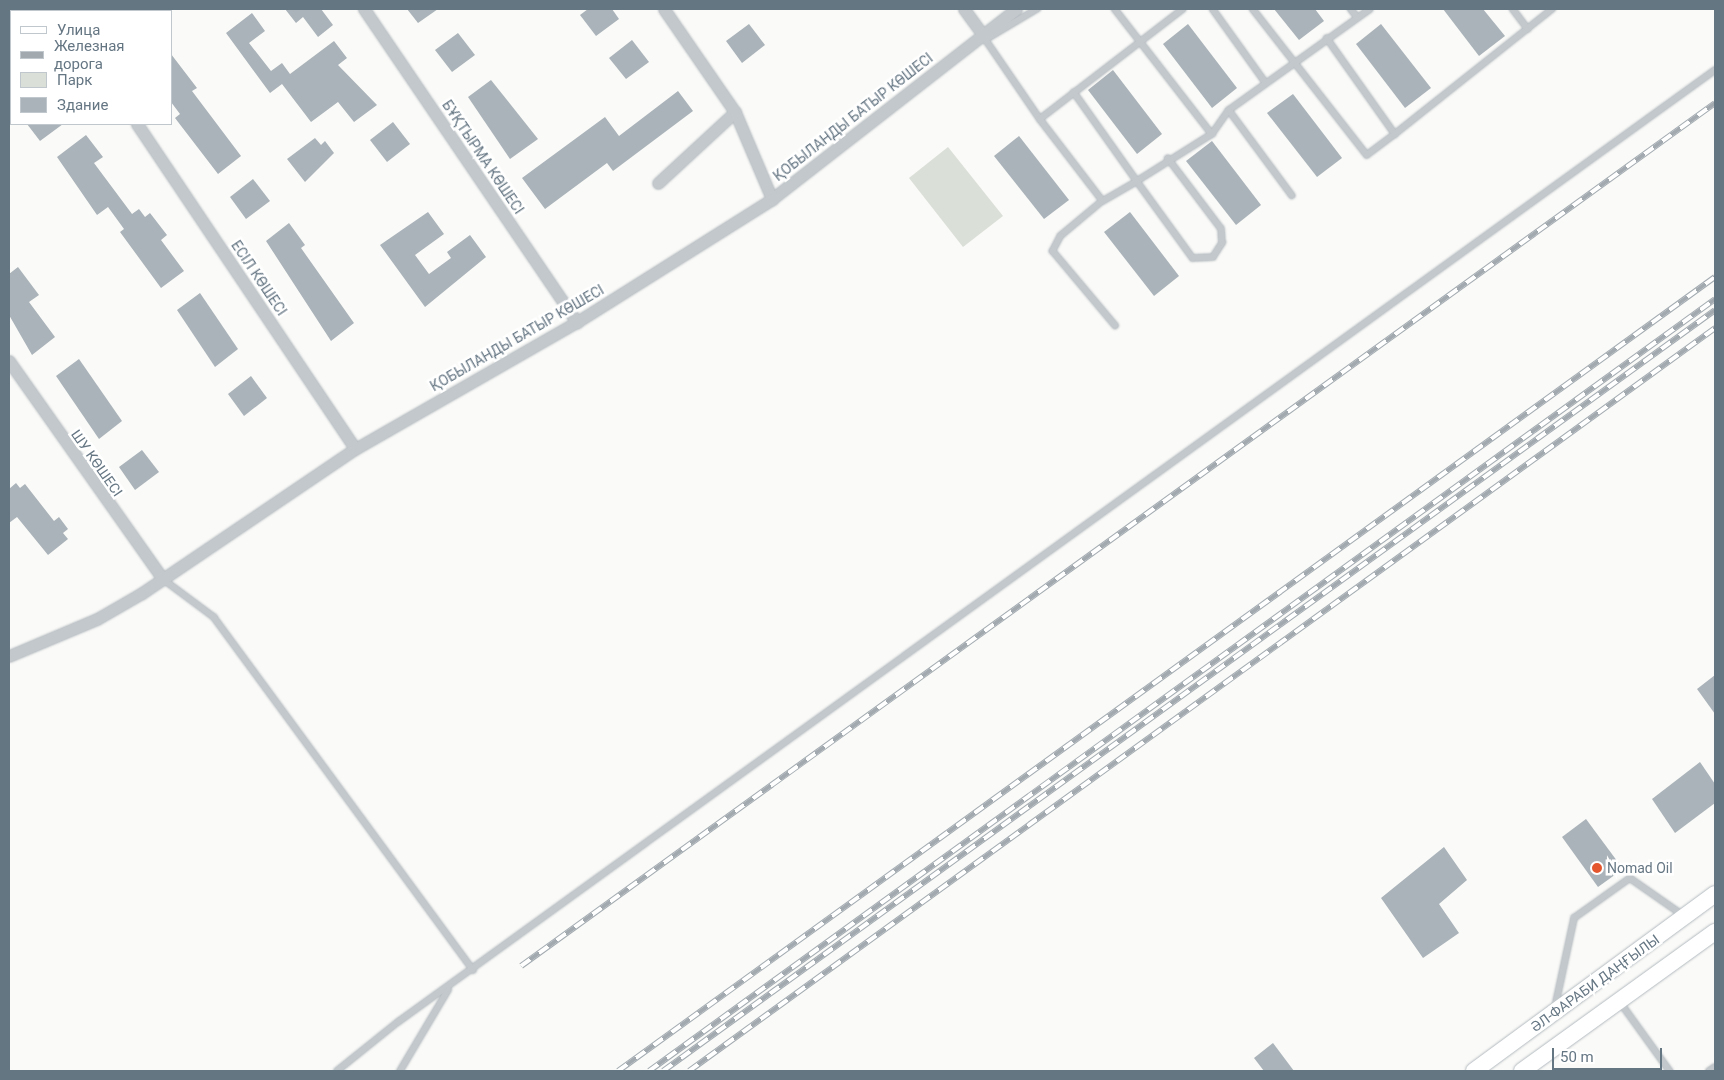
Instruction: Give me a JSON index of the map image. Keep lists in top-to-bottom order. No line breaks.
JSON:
{"streets":{"main road":["ӘЛ-ФАРАБИ ДАҢҒЫЛЫ"],"street":["ҚОБЫЛАНДЫ БАТЫР КӨШЕСІ","БҰҚТЫРМА КӨШЕСІ","ЕСІЛ КӨШЕСІ","ШУ КӨШЕСІ"]},"crossings":[["ҚОБЫЛАНДЫ БАТЫР КӨШЕСІ","БҰҚТЫРМА КӨШЕСІ"],["ҚОБЫЛАНДЫ БАТЫР КӨШЕСІ","ЕСІЛ КӨШЕСІ"],["ҚОБЫЛАНДЫ БАТЫР КӨШЕСІ","ШУ КӨШЕСІ"]],"places":["Nomad Oil"],"legend":["Улица","Железная дорога","Парк","Здание"],"scale_bar":"50 m"}
